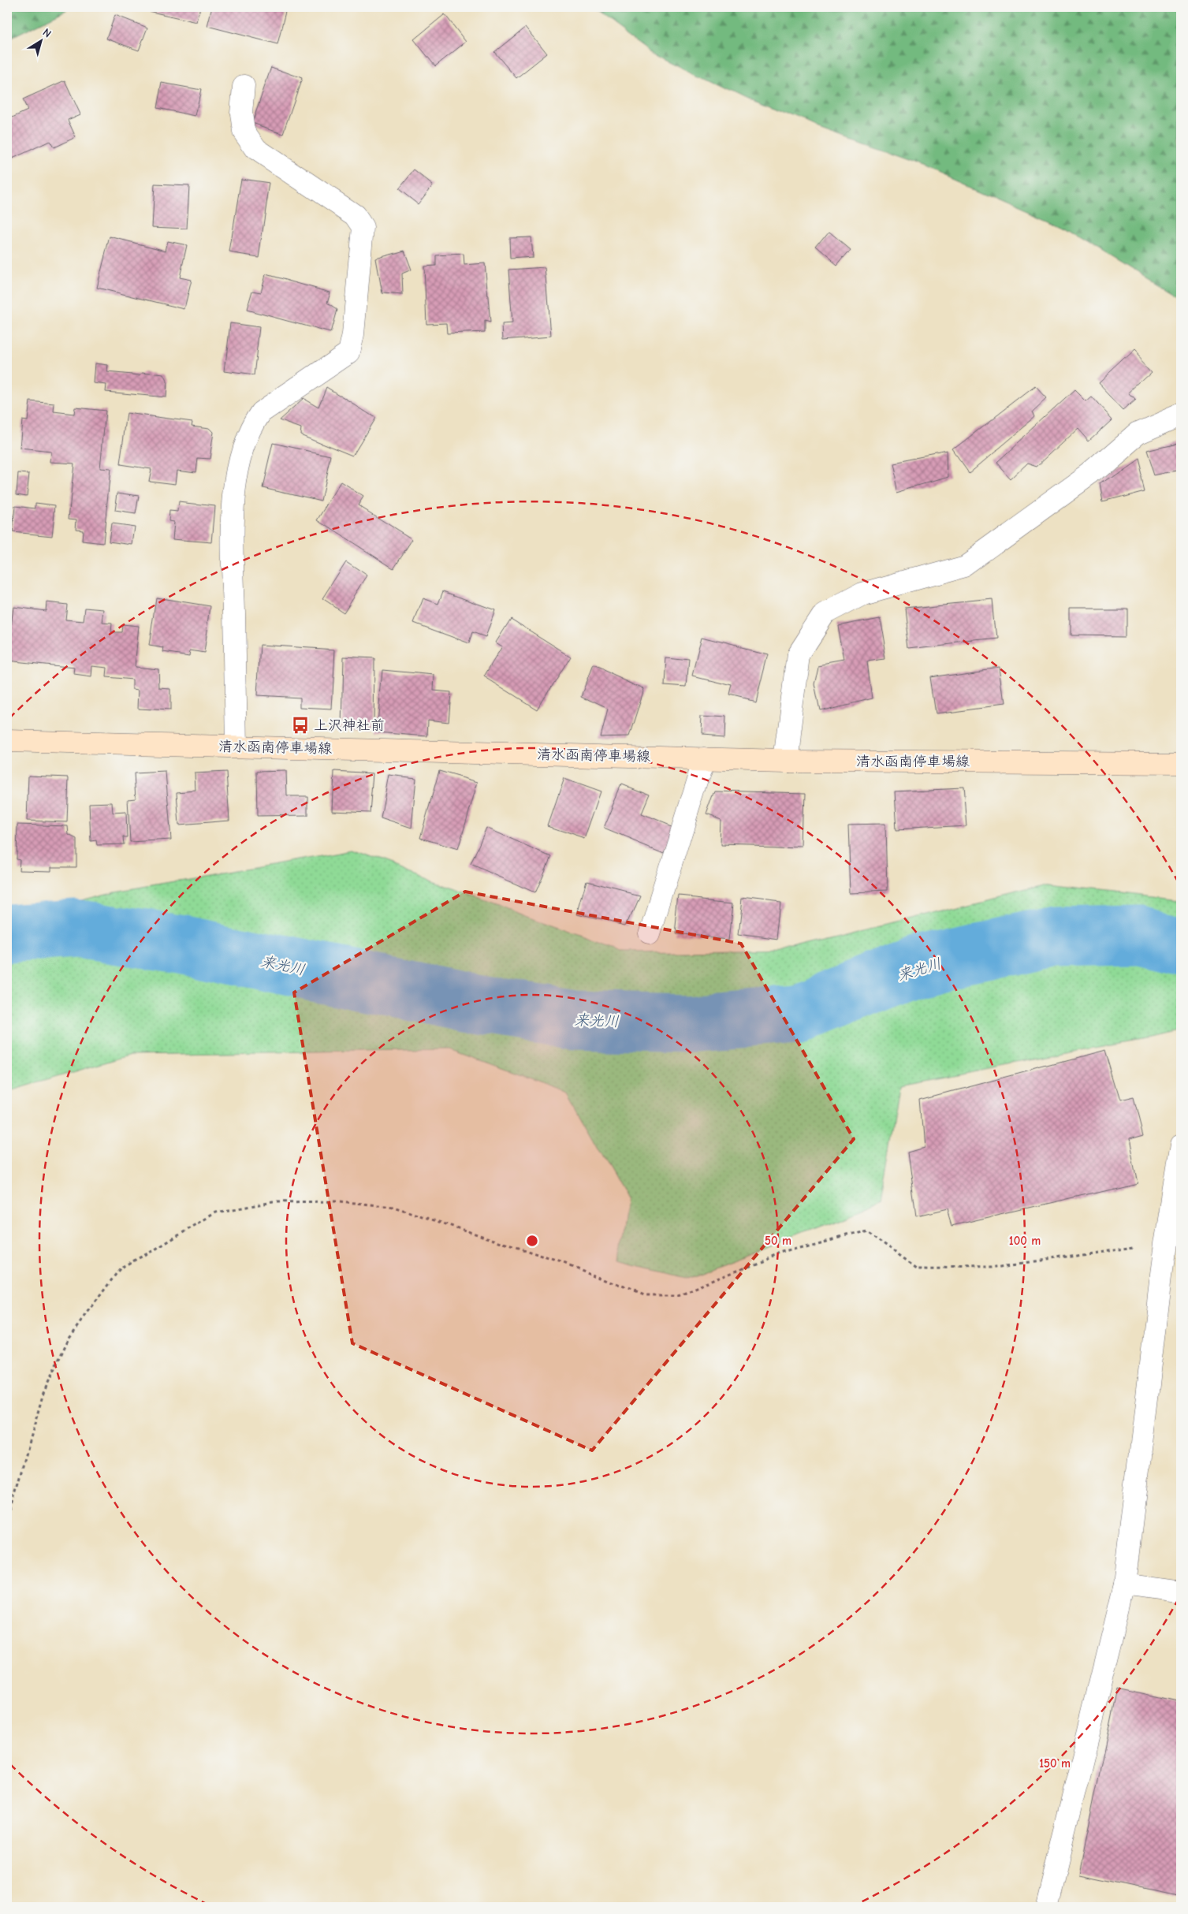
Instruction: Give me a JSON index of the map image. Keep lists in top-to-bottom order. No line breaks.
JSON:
{"streets":{"main road":["清水函南停車場線"]},"water":["来光川"],"places":{"bus stop":["上沢神社前"]},"north":"top right","rings":["50 m","100 m","150 m"]}
